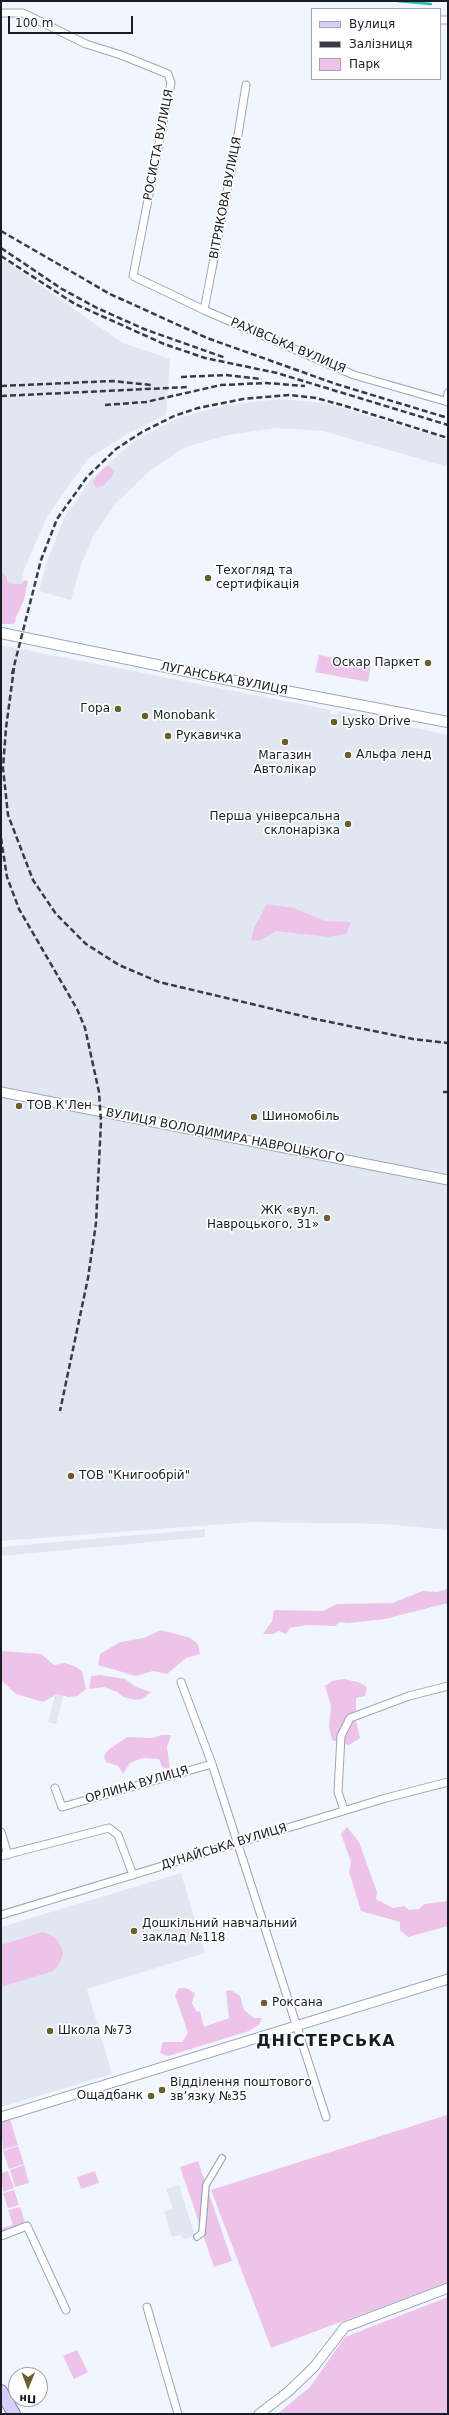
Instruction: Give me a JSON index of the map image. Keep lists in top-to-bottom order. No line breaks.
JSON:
{"streets":{"main road":["ЛУГАНСЬКА ВУЛИЦЯ"],"street":["РОСИСТА ВУЛИЦЯ","ВІТРЯКОВА ВУЛИЦЯ","РАХІВСЬКА ВУЛИЦЯ","ВУЛИЦЯ ВОЛОДИМИРА НАВРОЦЬКОГО","ОРЛИНА ВУЛИЦЯ","ДУНАЙСЬКА ВУЛИЦЯ"]},"crossings":[["РОСИСТА ВУЛИЦЯ","РАХІВСЬКА ВУЛИЦЯ"],["ВІТРЯКОВА ВУЛИЦЯ","РАХІВСЬКА ВУЛИЦЯ"]],"districts":["ДНІСТЕРСЬКА"],"places":["Техогляд та сертифікація","Оскар Паркет","Гора","Monobank","Lysko Drive","Рукавичка","Магазин Автолікар","Альфа ленд","Перша універсальна склонарізка","ТОВ К'Лен","Шиномобіль","ЖК «вул. Навроцького, 31»","ТОВ \"Книгообрiй\"","Дошкільний навчальний заклад №118","Роксана","Школа №73","Відділення поштового зв’язку №35","Ощадбанк"],"legend":["Вулиця","Залізниця","Парк"],"scale_bar":"100 m","north":"bottom"}
